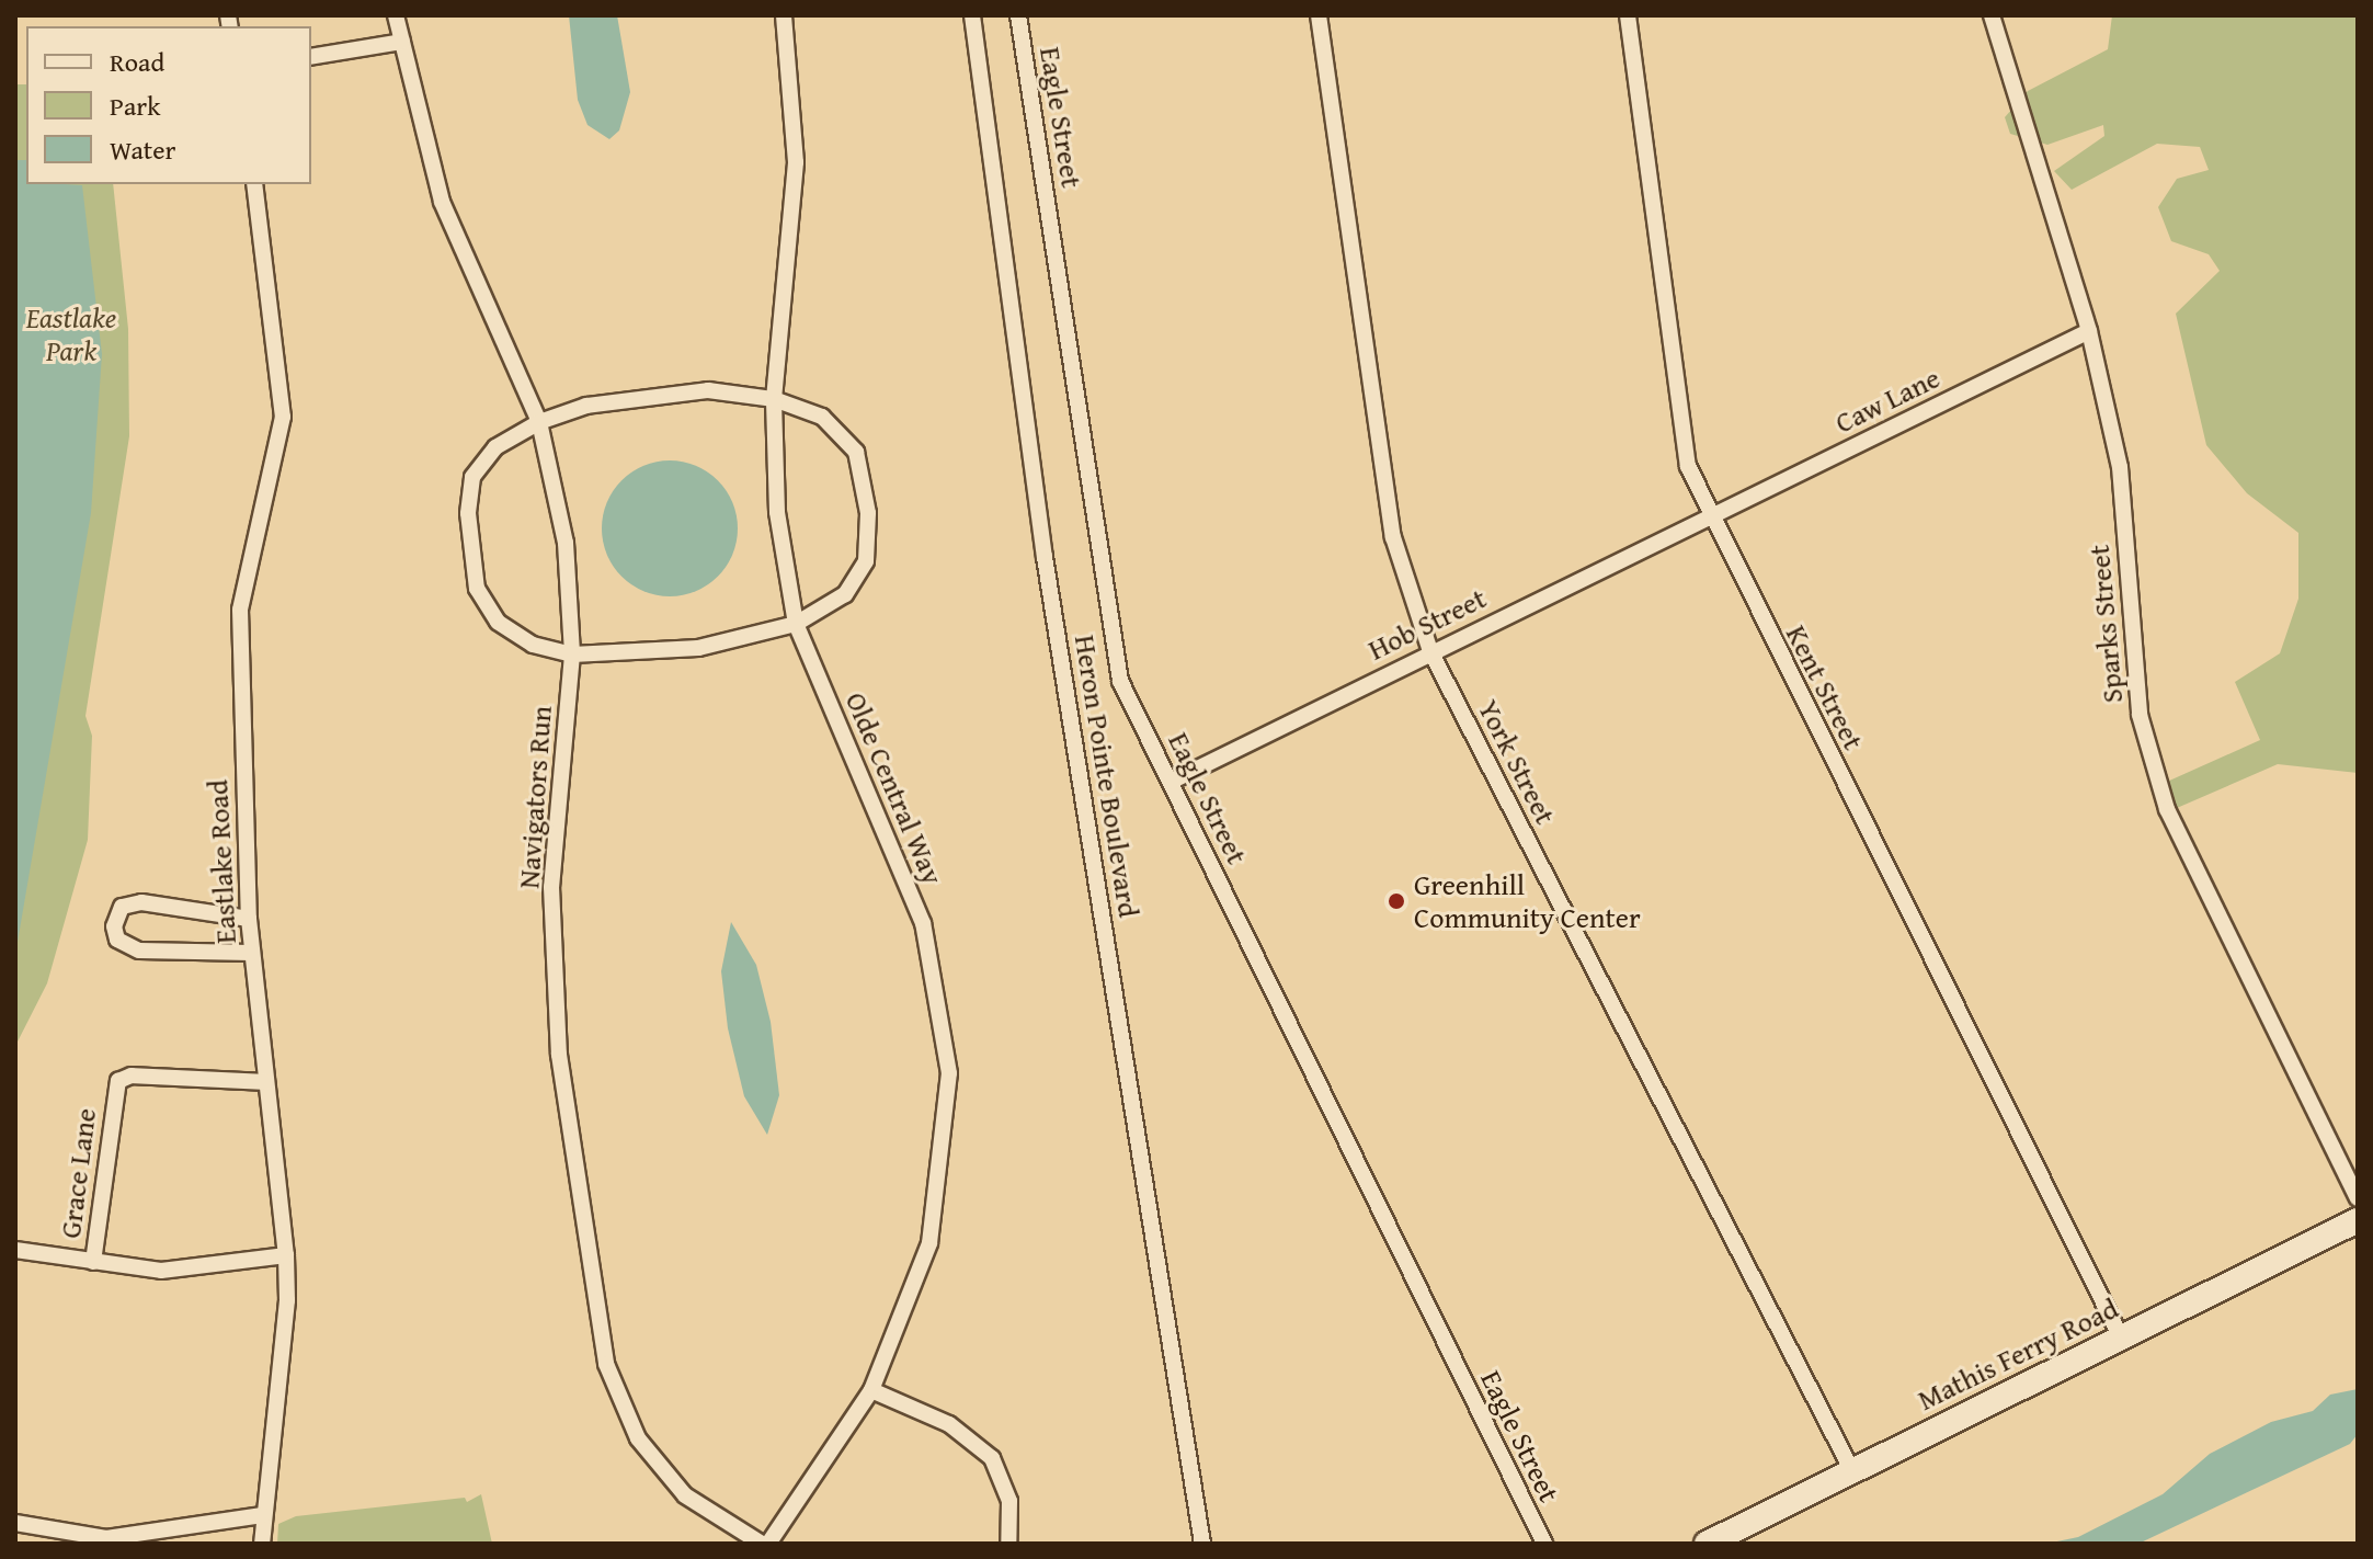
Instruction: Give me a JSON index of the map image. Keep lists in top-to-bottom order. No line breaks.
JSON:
{"streets":{"main road":["Mathis Ferry Road"],"street":["Eagle Street","Caw Lane","Hob Street","Sparks Street","Kent Street","York Street","Heron Pointe Boulevard","Olde Central Way","Navigators Run","Eastlake Road","Grace Lane"]},"crossings":[["Eagle Street","Hob Street"],["Caw Lane","Hob Street"],["Caw Lane","Sparks Street"],["Caw Lane","Kent Street"],["Hob Street","Kent Street"],["Hob Street","York Street"],["Kent Street","Mathis Ferry Road"],["York Street","Mathis Ferry Road"],["Olde Central Way","Navigators Run"],["Eastlake Road","Grace Lane"]],"parks":["Eastlake Park"],"places":["Greenhill Community Center"],"legend":["Road","Park","Water"]}
